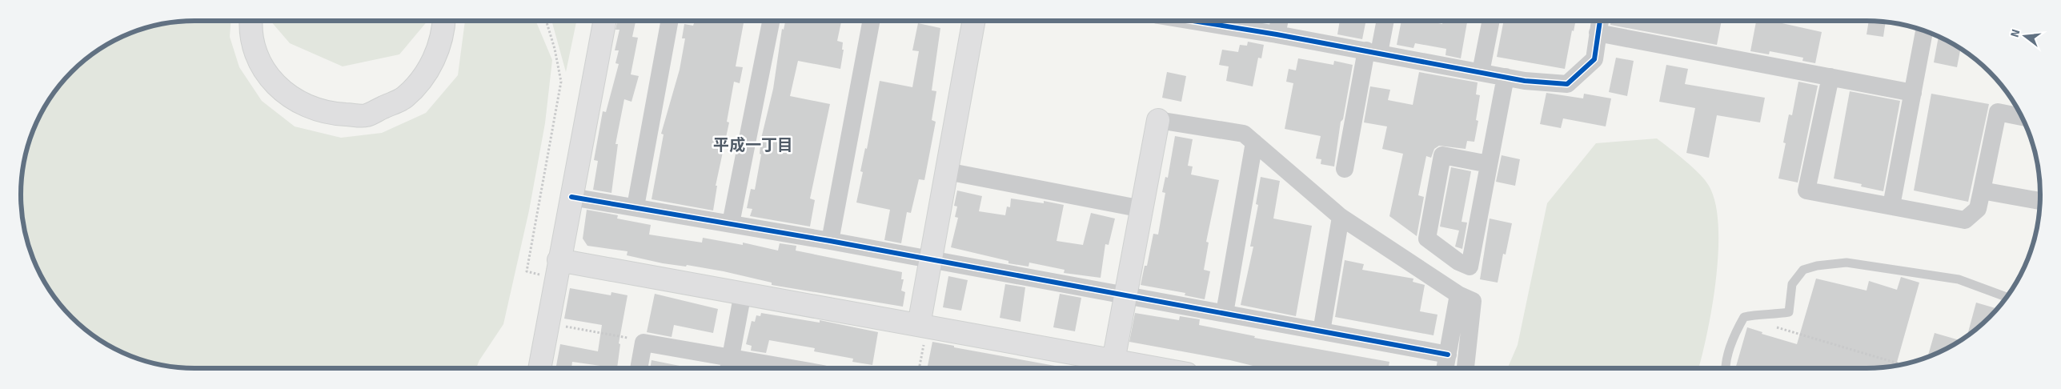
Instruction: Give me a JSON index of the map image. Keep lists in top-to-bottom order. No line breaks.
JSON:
{"districts":["平成一丁目"],"north":"left"}
